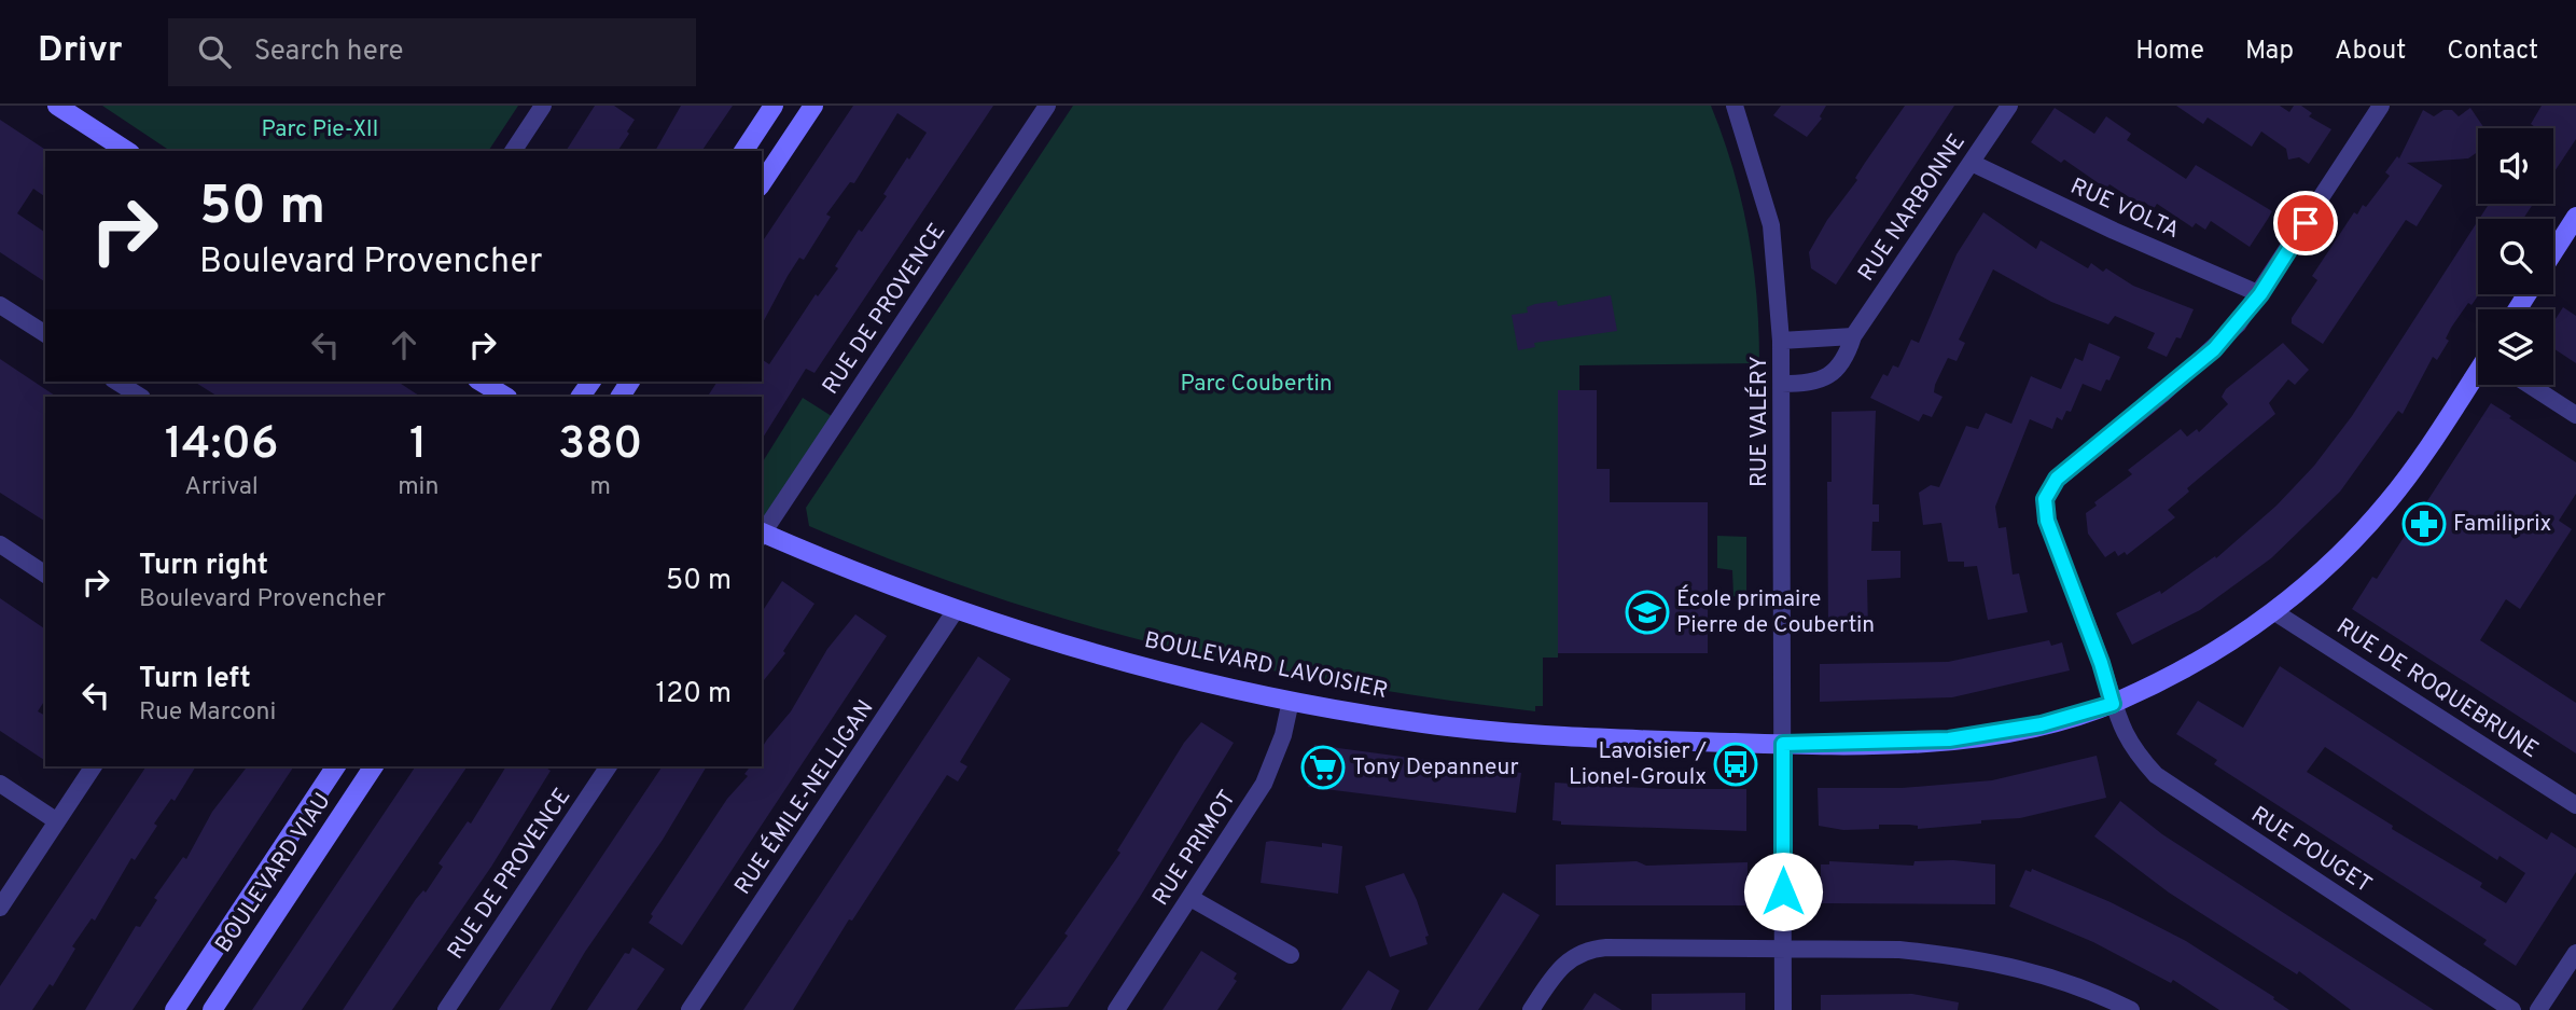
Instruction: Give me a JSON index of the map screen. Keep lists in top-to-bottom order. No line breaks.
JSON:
{"streets":{"street":["RUE NARBONNE","RUE VOLTA","RUE DE PROVENCE","RUE VALÉRY","BOULEVARD LAVOISIER","RUE DE ROQUEBRUNE","RUE ÉMILE-NELLIGAN","RUE PRIMOT","RUE POUGET","BOULEVARD VIAU"]},"crossings":[["RUE NARBONNE","RUE VOLTA"],["RUE NARBONNE","RUE VALÉRY"],["RUE VOLTA","RUE POUGET"],["RUE VALÉRY","BOULEVARD LAVOISIER"],["BOULEVARD LAVOISIER","RUE DE ROQUEBRUNE"],["BOULEVARD LAVOISIER","RUE ÉMILE-NELLIGAN"],["BOULEVARD LAVOISIER","RUE PRIMOT"],["BOULEVARD LAVOISIER","RUE POUGET"]],"parks":["Parc Pie-XII","Parc Coubertin"],"places":{"pharmacy":["Familiprix"],"school or university":["École primaire Pierre de Coubertin"],"bus stop":["Lavoisier / Lionel-Groulx"],"supermarket":["Tony Depanneur"]},"page":{"header":"Drivr","search":"Search here","nav":["Home","Map","About","Contact"],"turn":["50 m","Boulevard Provencher"],"eta":["14:06","Arrival","1","min","380","m"],"list":[{"name":"Turn right","note":"Boulevard Provencher","value":"50 m"},{"name":"Turn left","note":"Rue Marconi","value":"120 m"}]}}
